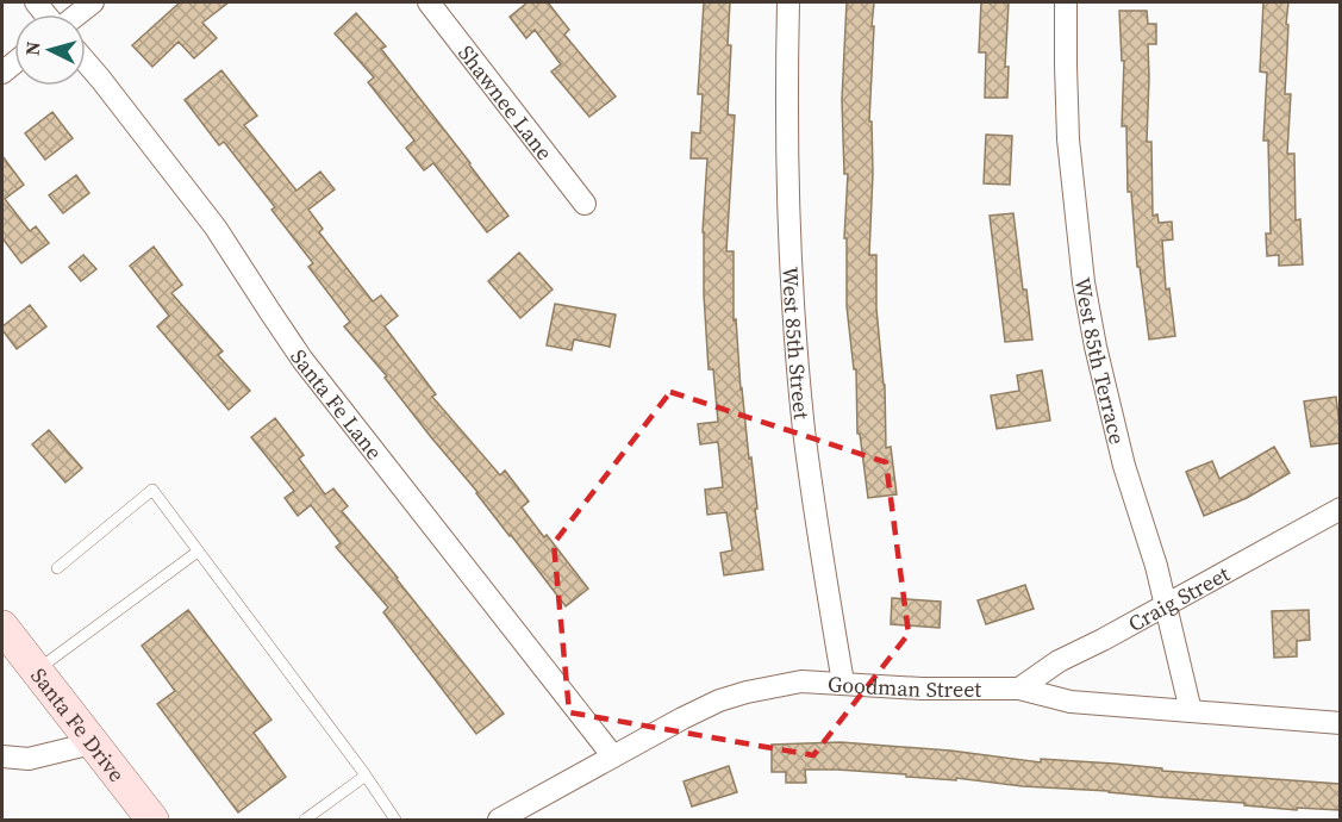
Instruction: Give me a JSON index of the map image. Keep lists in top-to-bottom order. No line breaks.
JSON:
{"streets":{"main road":["Santa Fe Drive"],"street":["Shawnee Lane","West 85th Street","West 85th Terrace","Santa Fe Lane","Craig Street","Goodman Street"]},"crossings":[["West 85th Street","Goodman Street"],["West 85th Terrace","Craig Street"],["West 85th Terrace","Goodman Street"],["Santa Fe Lane","Goodman Street"],["Craig Street","Goodman Street"]],"north":"left"}
